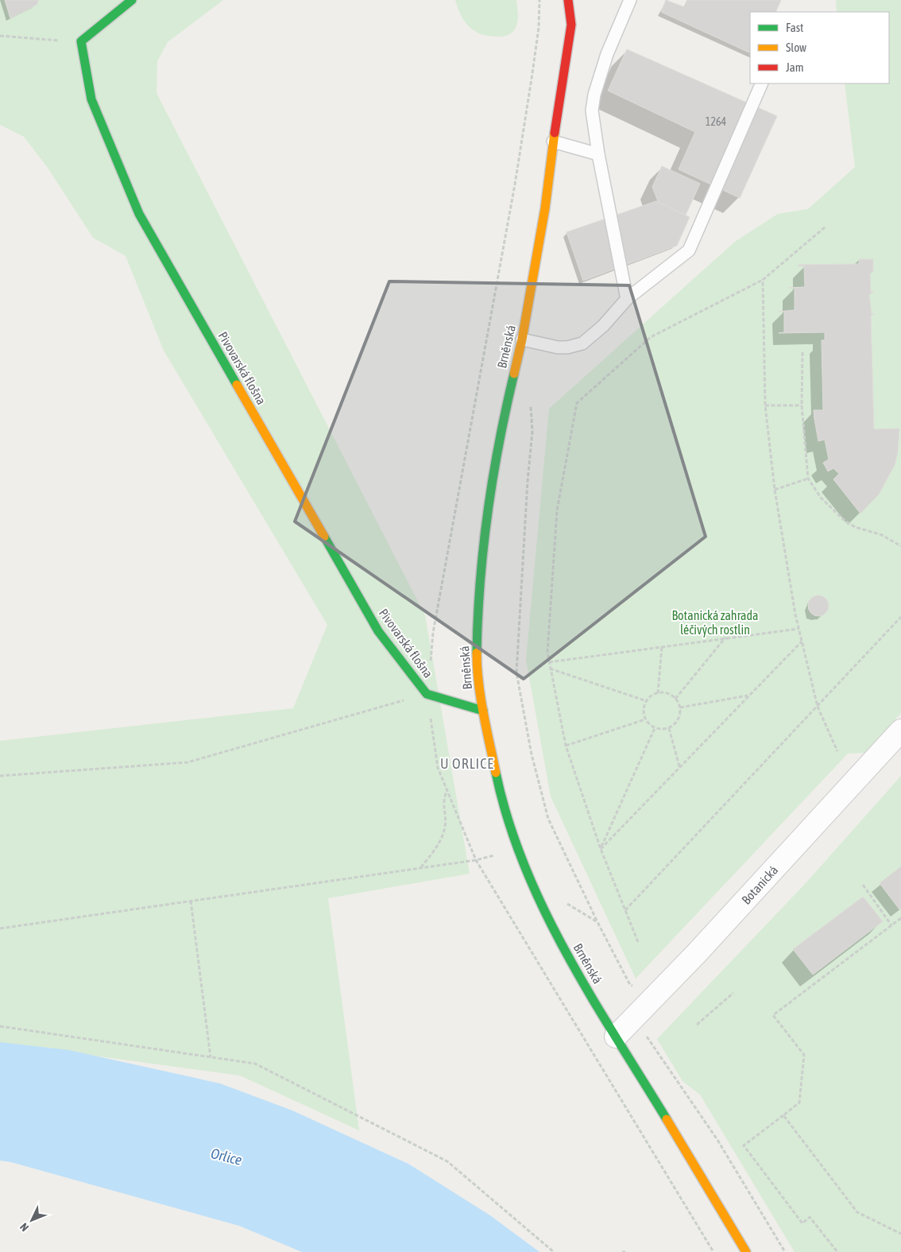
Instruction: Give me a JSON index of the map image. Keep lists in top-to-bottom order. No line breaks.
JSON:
{"streets":{"street":["Brněnská","Pivovarská flošna","Botanická"]},"crossings":[["Brněnská","Pivovarská flošna"],["Brněnská","Botanická"]],"districts":["U ORLICE"],"water":["Orlice"],"parks":["Botanická zahrada léčivých rostlin"],"house_numbers":["1264"],"legend":["Fast","Slow","Jam"],"north":"bottom left"}
